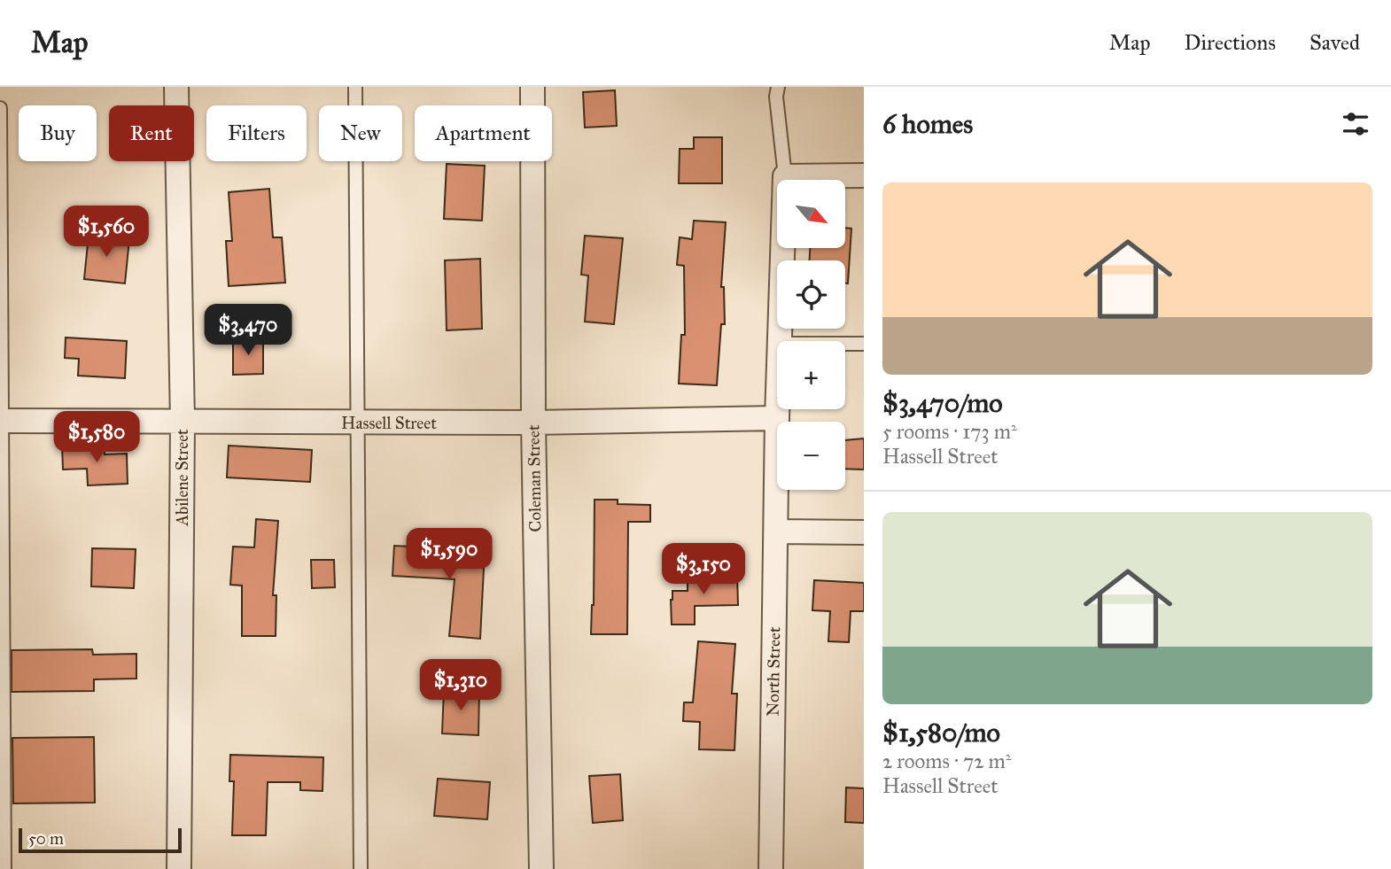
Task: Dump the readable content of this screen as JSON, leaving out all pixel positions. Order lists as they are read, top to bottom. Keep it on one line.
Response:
{"streets":{"street":["Hassell Street","Abilene Street","Coleman Street","North Street"]},"crossings":[["Hassell Street","Abilene Street"],["Hassell Street","Coleman Street"],["Hassell Street","North Street"]],"scale_bar":"50 m","north":"bottom right","page":{"header":"Map","nav":["Map","Directions","Saved"],"heading":"6 homes","chip":["Buy","Rent","Filters","New","Apartment"],"list":[{"name":"$3,470/mo","note":"5 rooms · 173 m² · Hassell Street"},{"name":"$1,580/mo","note":"2 rooms · 72 m² · Hassell Street"}],"map_buttons":["+","−"],"price":["$1,560","$3,470","$1,580","$1,590","$3,150","$1,310"],"scale":"50 m"}}
